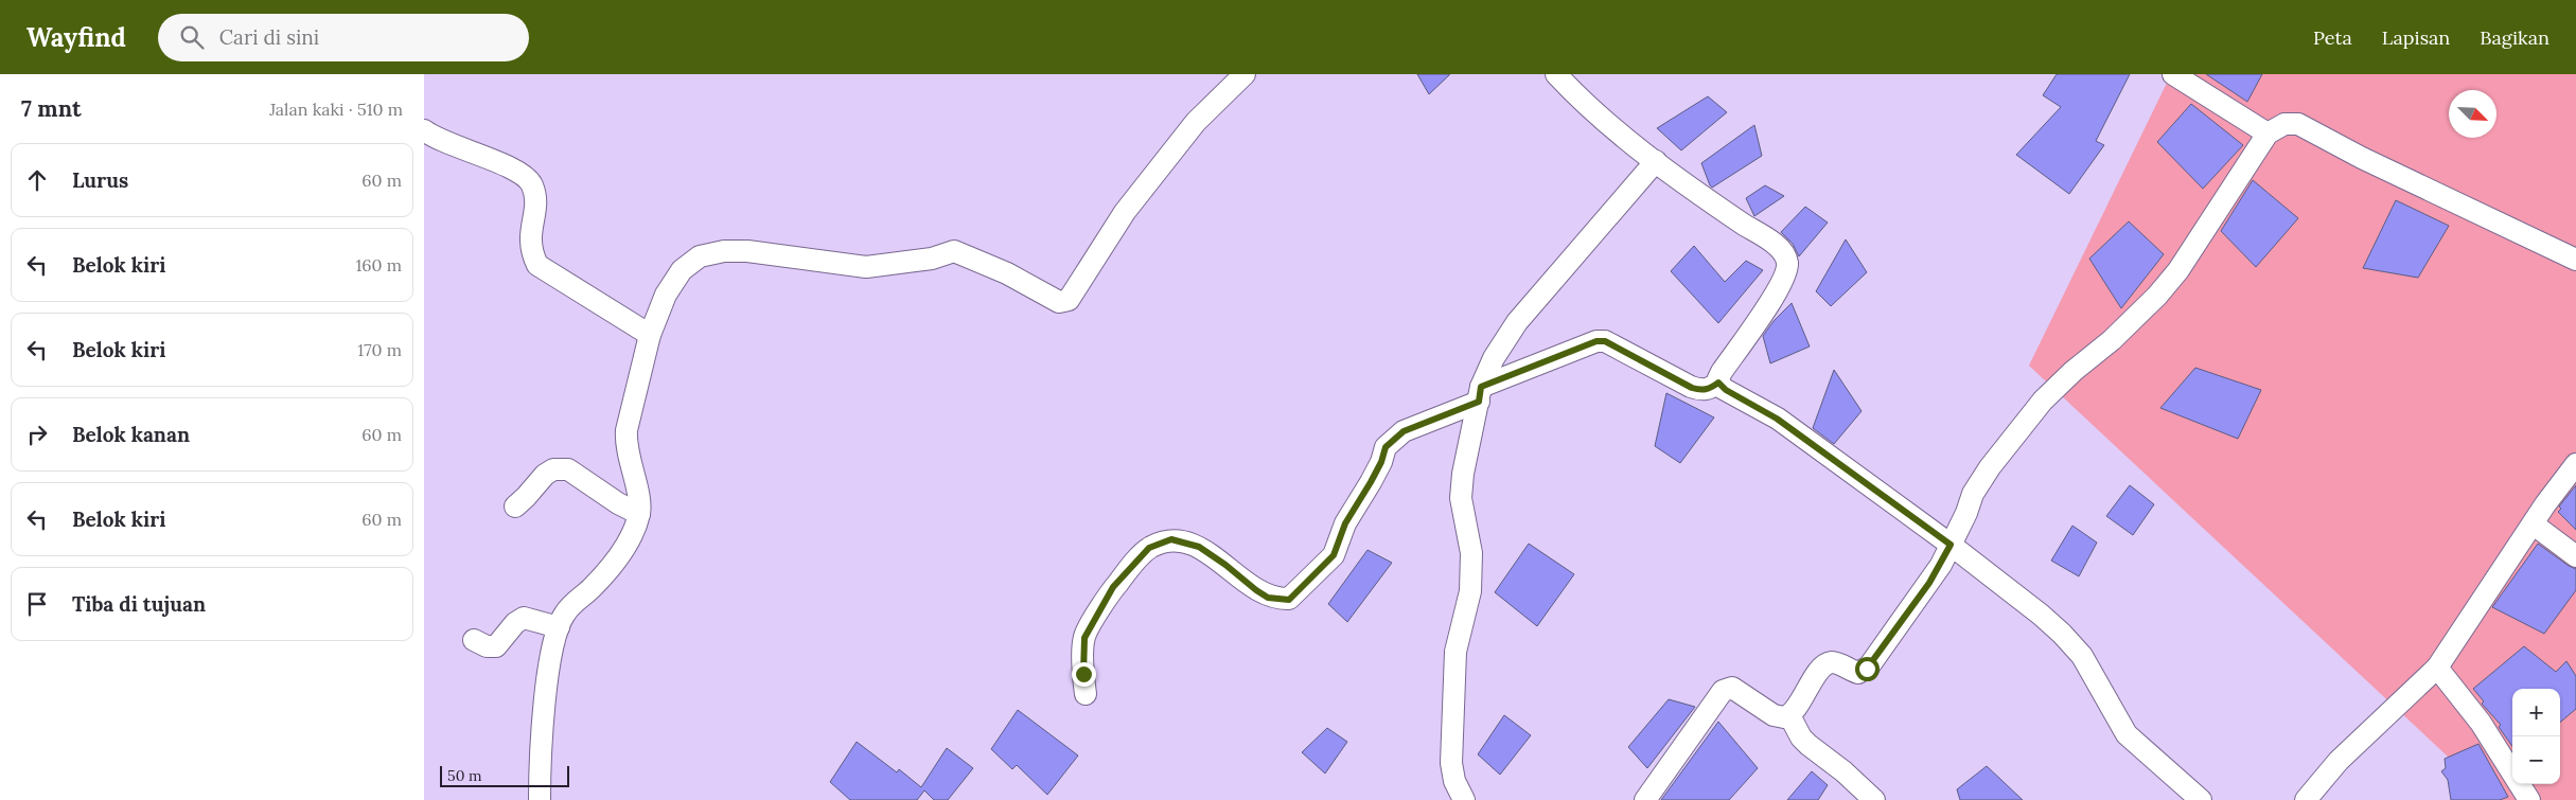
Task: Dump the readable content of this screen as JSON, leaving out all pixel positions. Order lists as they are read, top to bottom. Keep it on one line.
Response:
{"scale_bar":"50 m","north":"bottom right","page":{"header":"Wayfind","search":"Cari di sini","nav":["Peta","Lapisan","Bagikan"],"heading":["7 mnt","Jalan kaki · 510 m"],"list":[["Lurus","60 m"],["Belok kiri","160 m"],["Belok kiri","170 m"],["Belok kanan","60 m"],["Belok kiri","60 m"],"Tiba di tujuan"],"map_buttons":["+","−"],"scale":"50 m"}}
